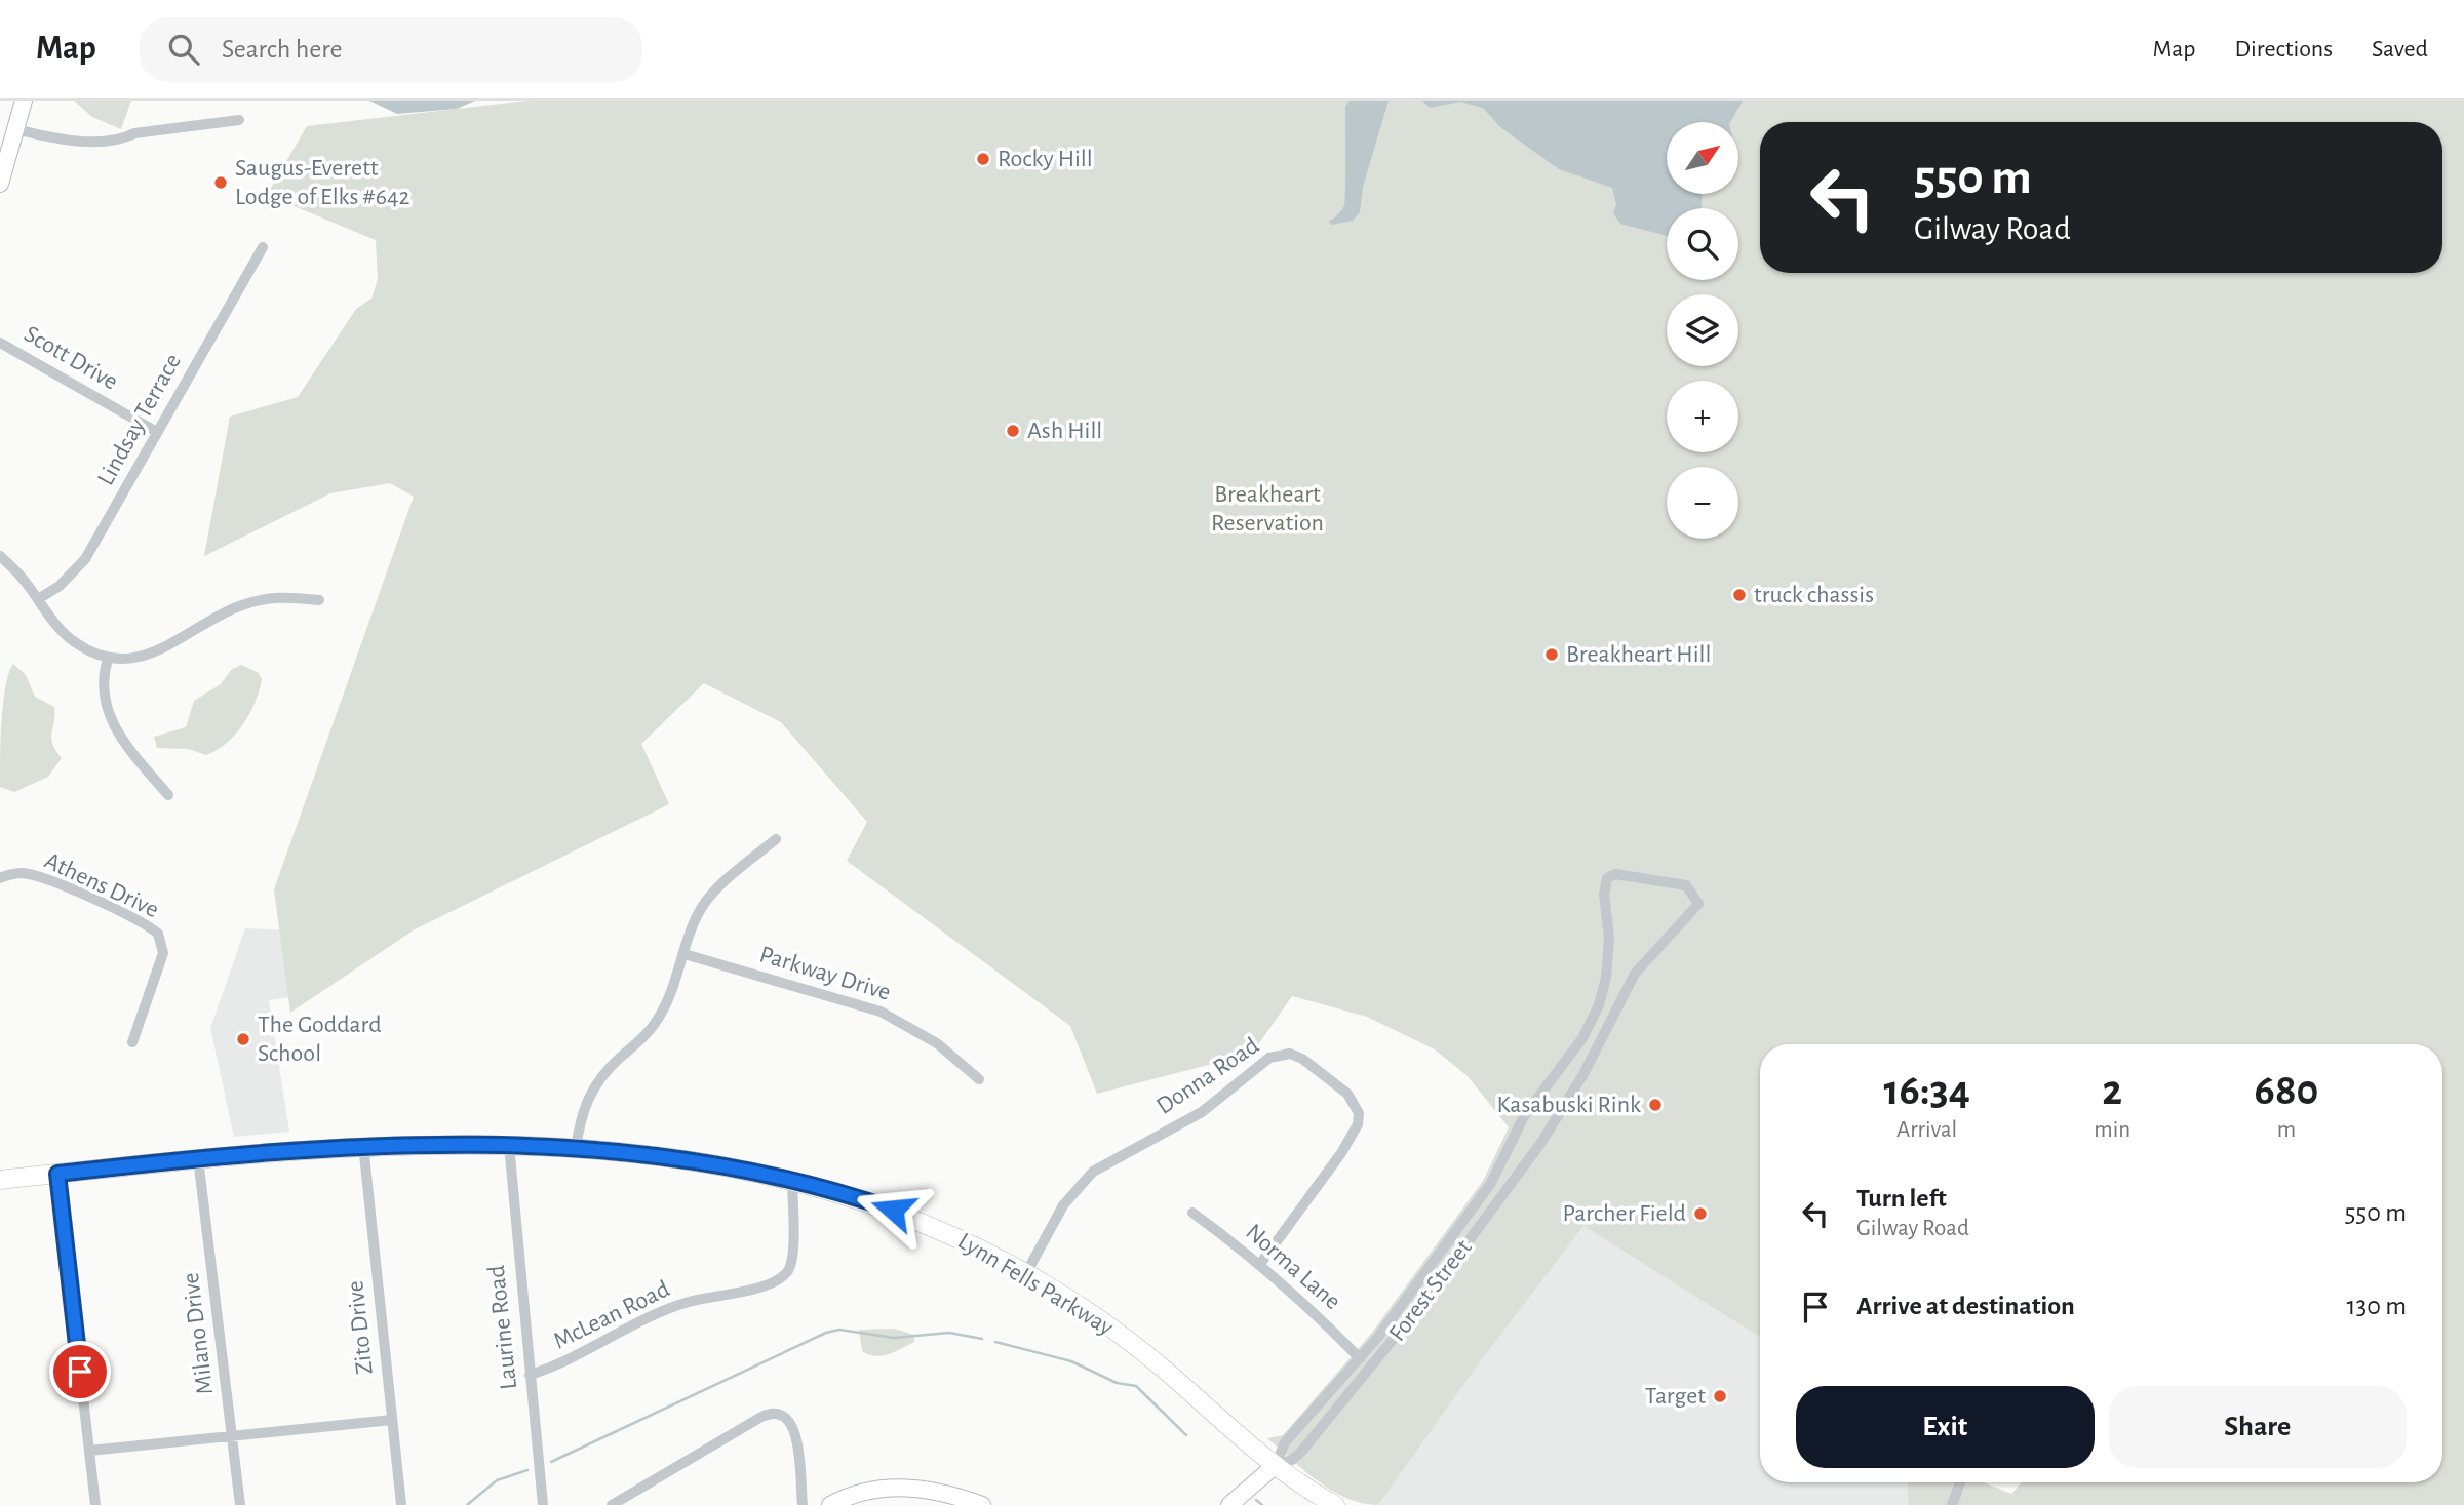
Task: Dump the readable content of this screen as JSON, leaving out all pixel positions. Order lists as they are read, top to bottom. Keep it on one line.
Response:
{"streets":{"main road":["Lynn Fells Parkway"],"street":["Scott Drive","Lindsay Terrace","Athens Drive","Parkway Drive","Donna Road","Norma Lane","Forest Street","McLean Road","Zito Drive","Laurine Road","Milano Drive"]},"crossings":[["Scott Drive","Lindsay Terrace"],["Donna Road","Norma Lane"],["Donna Road","Lynn Fells Parkway"],["Norma Lane","Forest Street"],["Lynn Fells Parkway","Forest Street"],["Lynn Fells Parkway","McLean Road"],["Lynn Fells Parkway","Zito Drive"],["Lynn Fells Parkway","Laurine Road"],["Lynn Fells Parkway","Milano Drive"],["McLean Road","Laurine Road"]],"parks":["Breakheart Reservation"],"places":["Rocky Hill","Saugus-Everett Lodge of Elks #642","Ash Hill","truck chassis","Breakheart Hill","The Goddard School","Kasabuski Rink","Parcher Field","Target"],"north":"top right","page":{"header":"Map","search":"Search here","nav":["Map","Directions","Saved"],"map_buttons":["+","−"],"turn":["550 m","Gilway Road"],"eta":["16:34","Arrival","2","min","680","m"],"list":[{"name":"Turn left","note":"Gilway Road","value":"550 m"},{"name":"Arrive at destination","value":"130 m"}],"buttons":["Exit","Share"]}}
